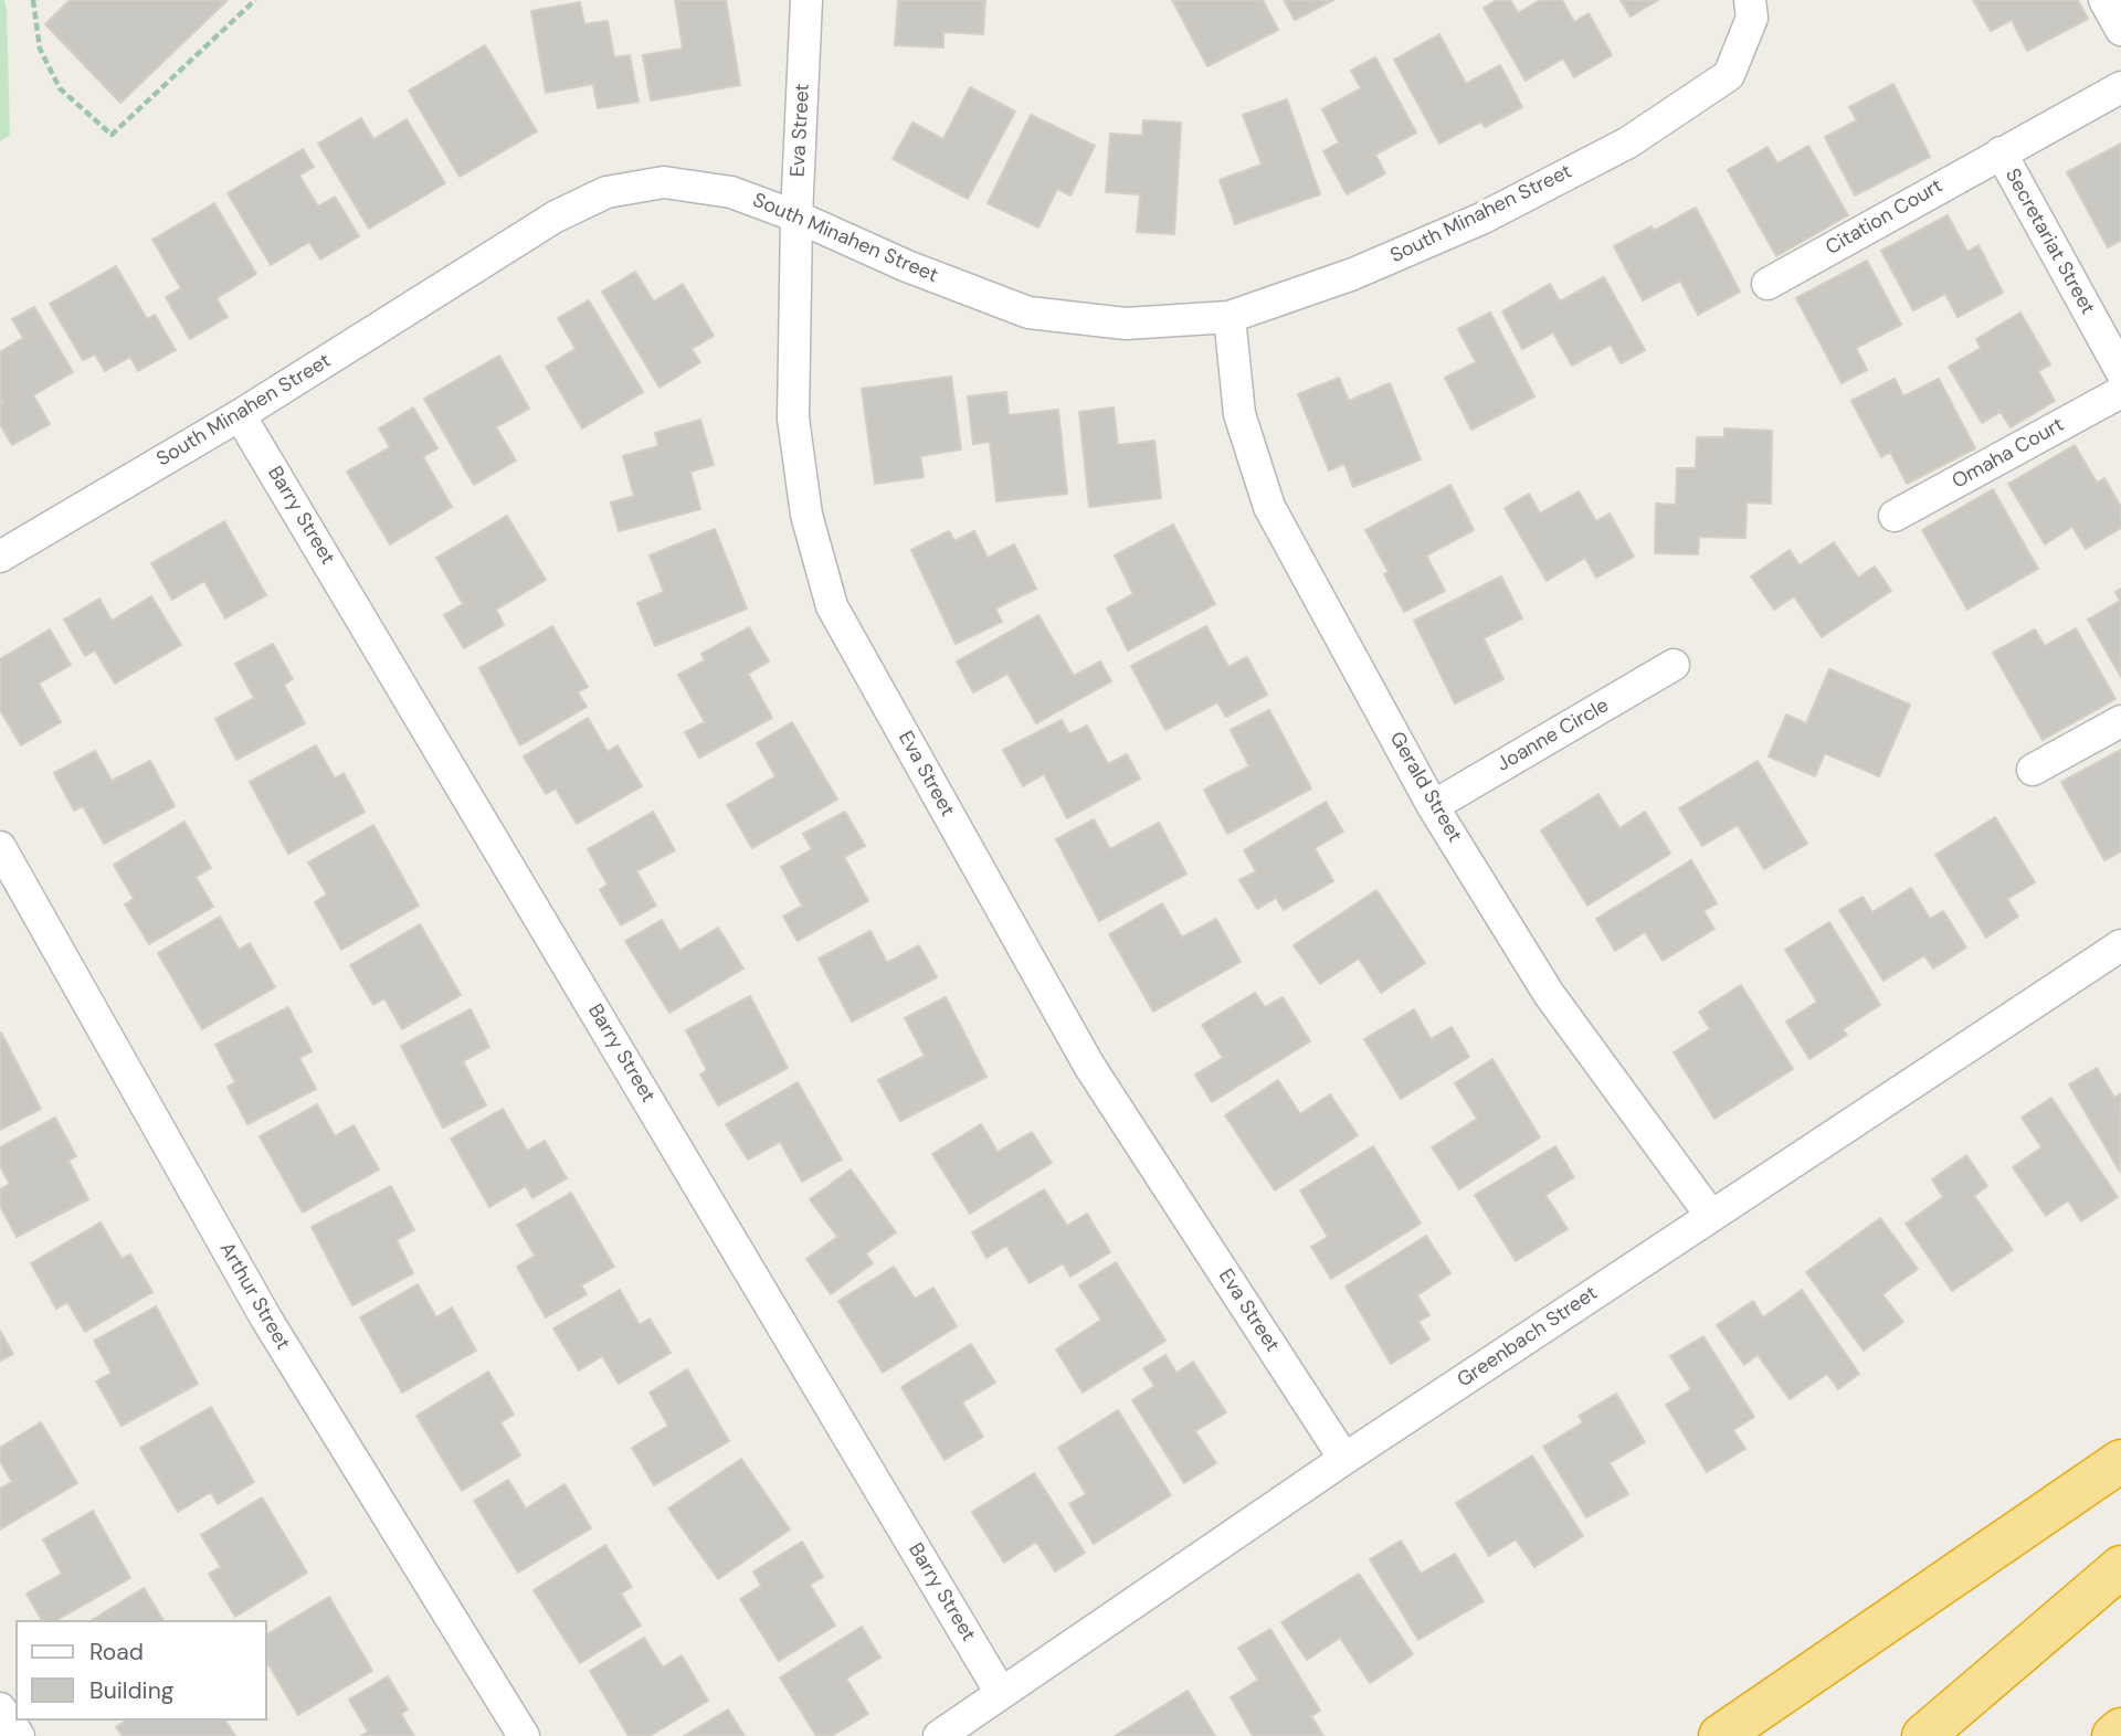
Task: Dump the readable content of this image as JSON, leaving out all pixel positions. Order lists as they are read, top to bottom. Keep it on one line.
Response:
{"streets":{"street":["Eva Street","South Minahen Street","Citation Court","Secretariat Street","Omaha Court","Barry Street","Joanne Circle","Gerald Street","Arthur Street","Greenbach Street"]},"crossings":[["Eva Street","South Minahen Street"],["Eva Street","Greenbach Street"],["South Minahen Street","Barry Street"],["South Minahen Street","Gerald Street"],["Citation Court","Secretariat Street"],["Barry Street","Greenbach Street"],["Joanne Circle","Gerald Street"],["Gerald Street","Greenbach Street"]],"legend":["Road","Building"]}
